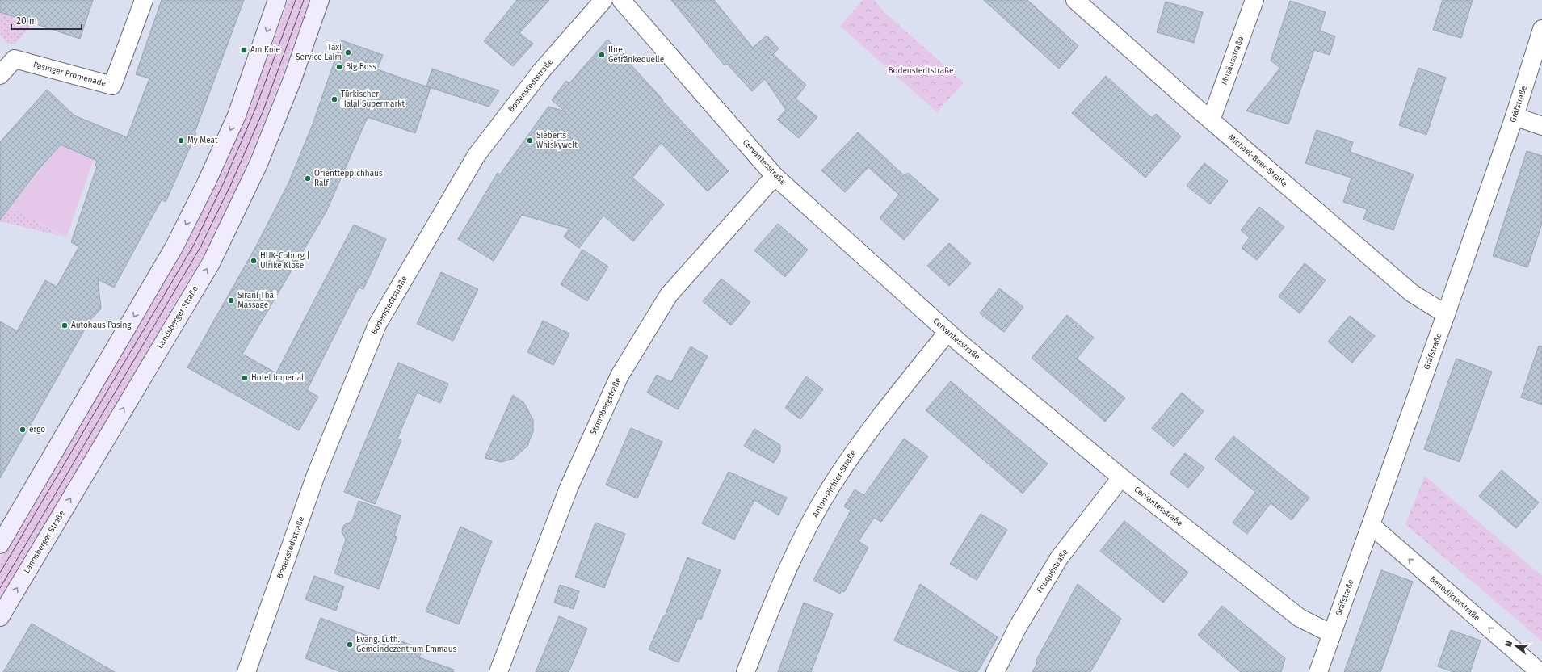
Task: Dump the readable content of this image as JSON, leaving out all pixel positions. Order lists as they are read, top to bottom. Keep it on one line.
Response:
{"streets":{"street":["Musäusstraße","Pasinger Promenade","Bodenstedtstraße","Gräfstraße","Michael-Beer-Straße","Cervantesstraße","Landsberger Straße","Strindbergstraße","Anton-Pichler-Straße","Fouquéstraße","Benedikterstraße"]},"crossings":[["Musäusstraße","Michael-Beer-Straße"],["Gräfstraße","Michael-Beer-Straße"],["Gräfstraße","Cervantesstraße"],["Gräfstraße","Benedikterstraße"],["Cervantesstraße","Strindbergstraße"],["Cervantesstraße","Anton-Pichler-Straße"],["Cervantesstraße","Fouquéstraße"]],"one_way":["Benedikterstraße"],"parks":["Bodenstedtstraße"],"places":{"transit":["Am Knie"],"other":["Taxi Service Laim","Ihre Getränkequelle","Big Boss","Türkischer Halal Supermarkt","My Meat","Sieberts Whiskywelt","Orientteppichhaus Ralf","HUK-Coburg | Ulrike Klose","Sirani Thai Massage","Autohaus Pasing","Hotel Imperial","ergo","Evang. Luth. Gemeindezentrum Emmaus"]},"scale_bar":"20 m","north":"left"}
